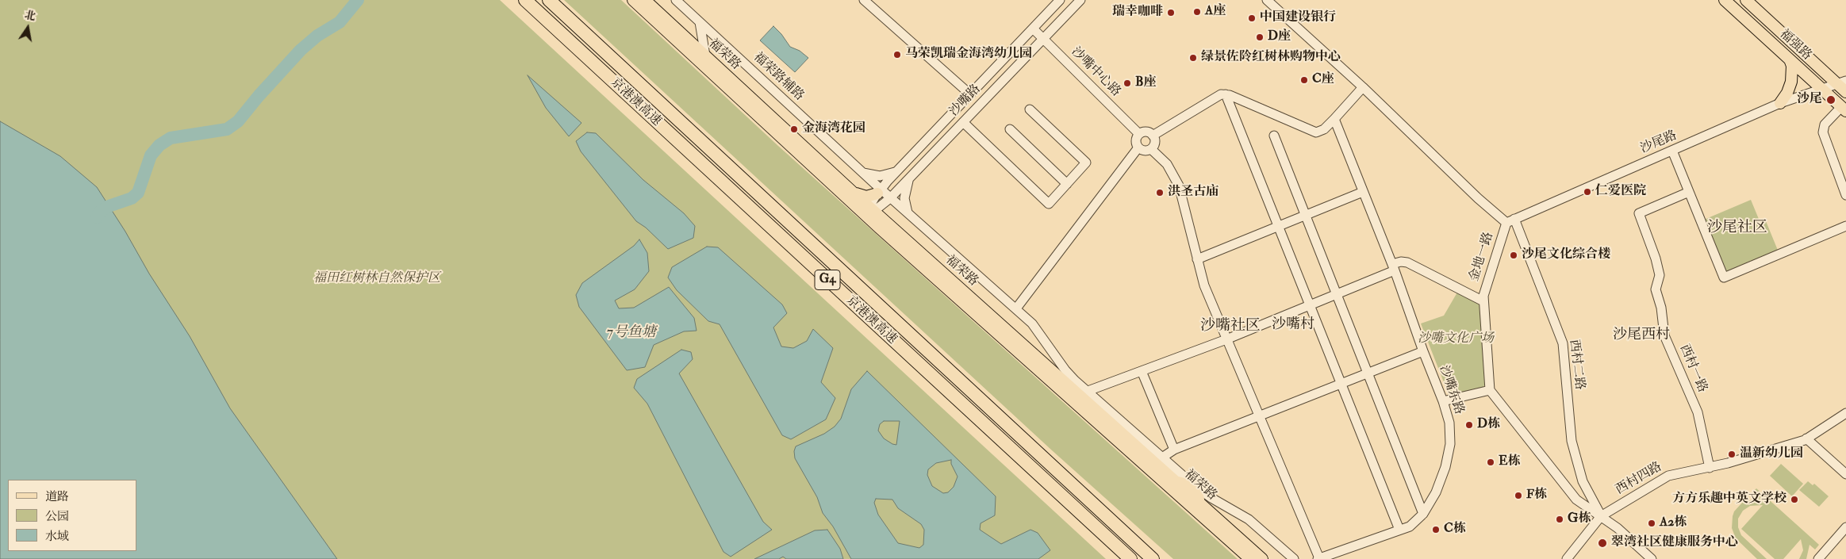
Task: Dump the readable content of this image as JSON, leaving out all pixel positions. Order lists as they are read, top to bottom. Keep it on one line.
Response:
{"streets":{"highway":["京港澳高速","G4"],"main road":["福强路","福荣路"],"street":["沙嘴中心路","福荣路辅路","沙嘴路","沙尾路","金地一路","西村二路","西村一路","沙嘴东路","西村四路"]},"crossings":[["福强路","沙尾路"],["福荣路","福荣路辅路"],["福荣路","沙嘴路"],["沙嘴中心路","沙嘴路"],["福荣路辅路","沙嘴路"],["沙尾路","金地一路"],["沙尾路","西村二路"],["金地一路","西村二路"],["西村二路","西村四路"],["西村一路","西村四路"]],"districts":["沙尾社区","沙嘴村","沙嘴社区","沙尾西村"],"water":["7号鱼塘"],"parks":["福田红树林自然保护区","沙嘴文化广场"],"places":["A座","瑞幸咖啡","中国建设银行","D座","马荣凯瑞金海湾幼儿园","绿景佐阾红树林购物中心","C座","B座","沙尾","金海湾花园","仁爱医院","洪圣古庙","沙尾文化综合楼","D栋","温新幼儿园","E栋","F栋","方方乐趣中英文学校","G栋","A2栋","C栋","翠湾社区健康服务中心"],"legend":["道路","公园","水域"],"north":"top"}
